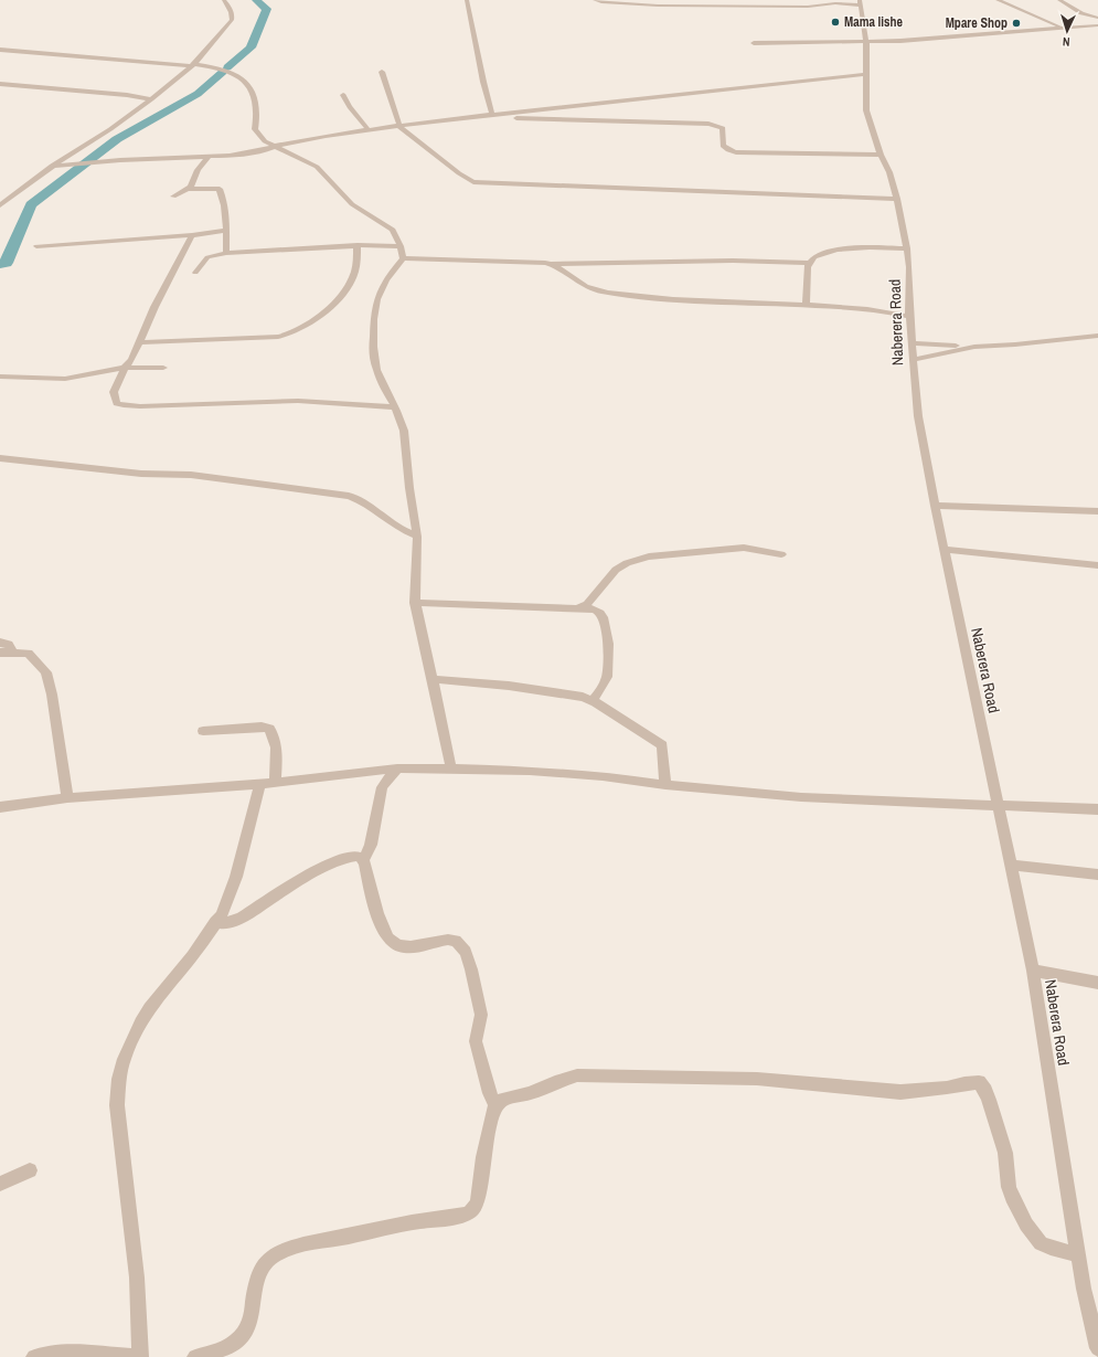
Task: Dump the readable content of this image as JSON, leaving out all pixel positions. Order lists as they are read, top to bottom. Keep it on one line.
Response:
{"streets":{"street":["Naberera Road"]},"places":["Mama lishe","Mpare Shop"],"north":"bottom"}
